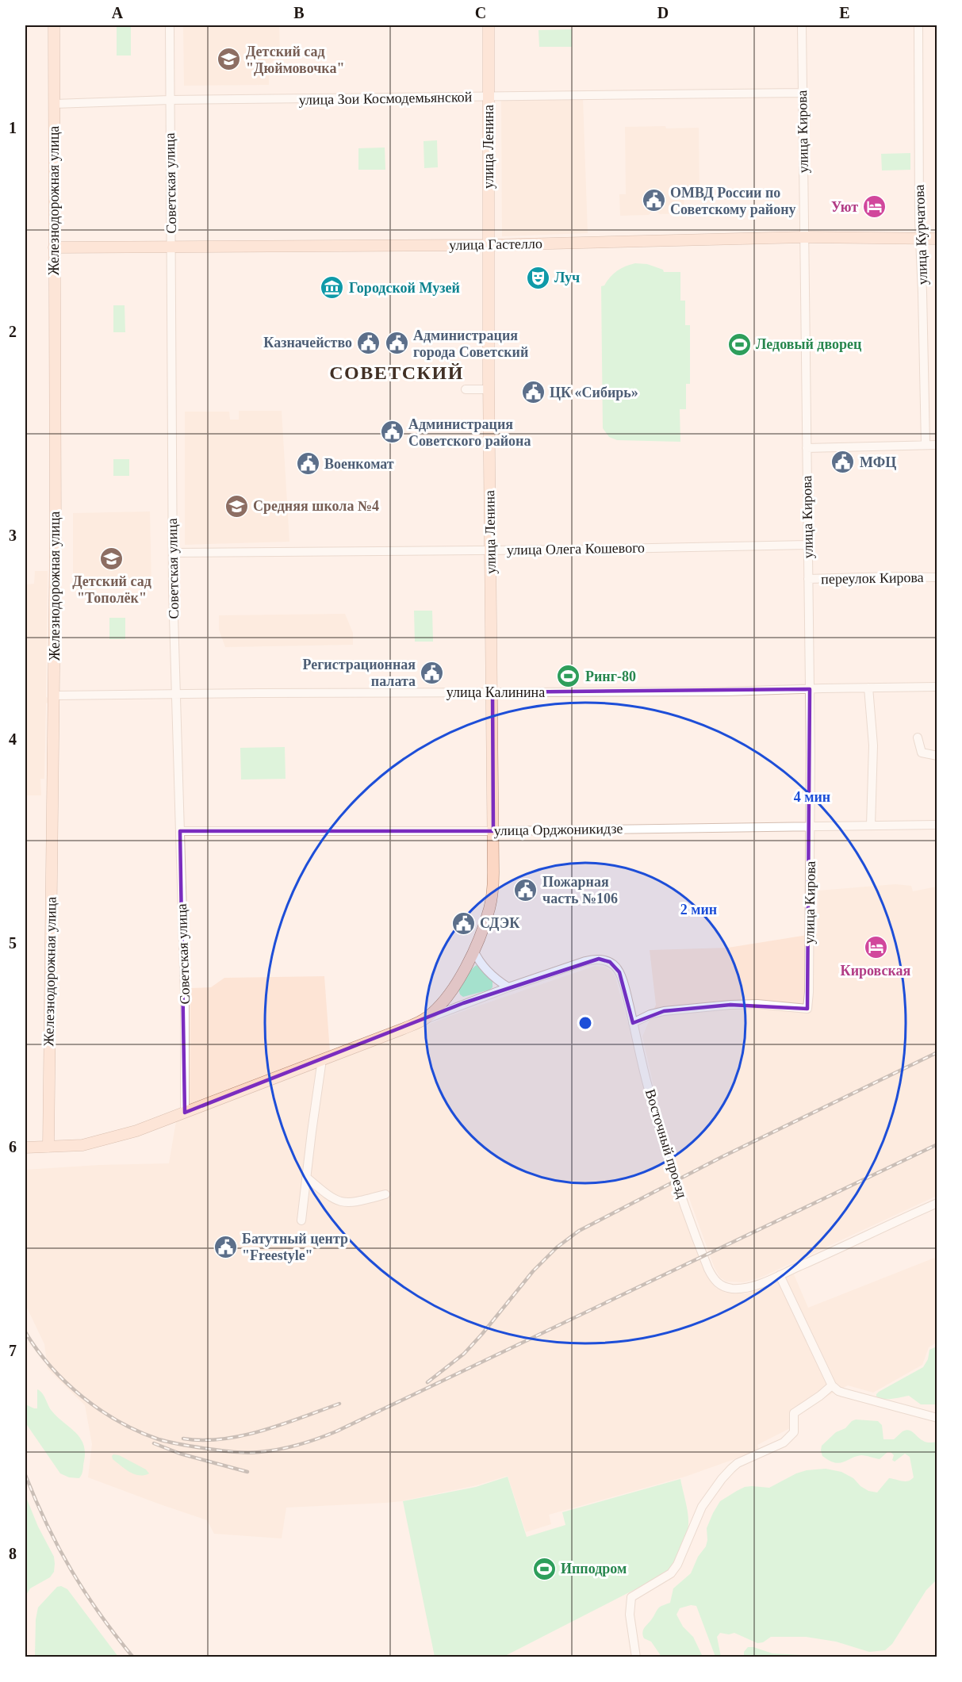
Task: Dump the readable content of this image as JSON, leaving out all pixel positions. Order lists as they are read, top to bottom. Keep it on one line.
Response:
{"streets":{"main road":["улица Ленина","Железнодорожная улица","улица Гастелло"],"street":["улица Зои Космодемьянской","улица Кирова","Советская улица","улица Курчатова","улица Олега Кошевого","переулок Кирова","улица Калинина","улица Орджоникидзе","Восточный проезд"]},"crossings":[["улица Зои Космодемьянской","улица Кирова"],["улица Зои Космодемьянской","улица Ленина"],["улица Зои Космодемьянской","Советская улица"],["улица Зои Космодемьянской","Железнодорожная улица"],["улица Кирова","улица Гастелло"],["улица Кирова","улица Олега Кошевого"],["улица Кирова","переулок Кирова"],["улица Кирова","улица Калинина"],["улица Кирова","улица Орджоникидзе"],["улица Кирова","Восточный проезд"],["улица Ленина","Советская улица"],["улица Ленина","Железнодорожная улица"],["улица Ленина","улица Гастелло"],["улица Ленина","улица Олега Кошевого"],["улица Ленина","улица Калинина"],["улица Ленина","улица Орджоникидзе"],["улица Ленина","Восточный проезд"],["Советская улица","улица Гастелло"],["Советская улица","улица Олега Кошевого"],["Советская улица","улица Калинина"],["Советская улица","улица Орджоникидзе"],["Железнодорожная улица","улица Гастелло"],["Железнодорожная улица","улица Калинина"],["улица Курчатова","улица Гастелло"]],"districts":["СОВЕТСКИЙ"],"places":{"school or university":["Детский сад \"Дюймовочка\"","Средняя школа №4","Детский сад \"Тополёк\""],"public building":["ОМВД России по Советскому району","Казначейство","Администрация города Советский","ЦК «Сибирь»","Администрация Советского района","МФЦ","Военкомат","Регистрационная палата","Пожарная часть №106","СДЭК","Батутный центр \"Freestyle\""],"hotel":["Уют","Кировская"],"theatre":["Луч"],"museum":["Городской Музей"],"sports":["Ледовый дворец","Ринг-80","Ипподром"]},"grid":{"columns":["A","B","C","D","E"],"rows":["1","2","3","4","5","6","7","8"]},"rings":["4 мин","2 мин"]}
